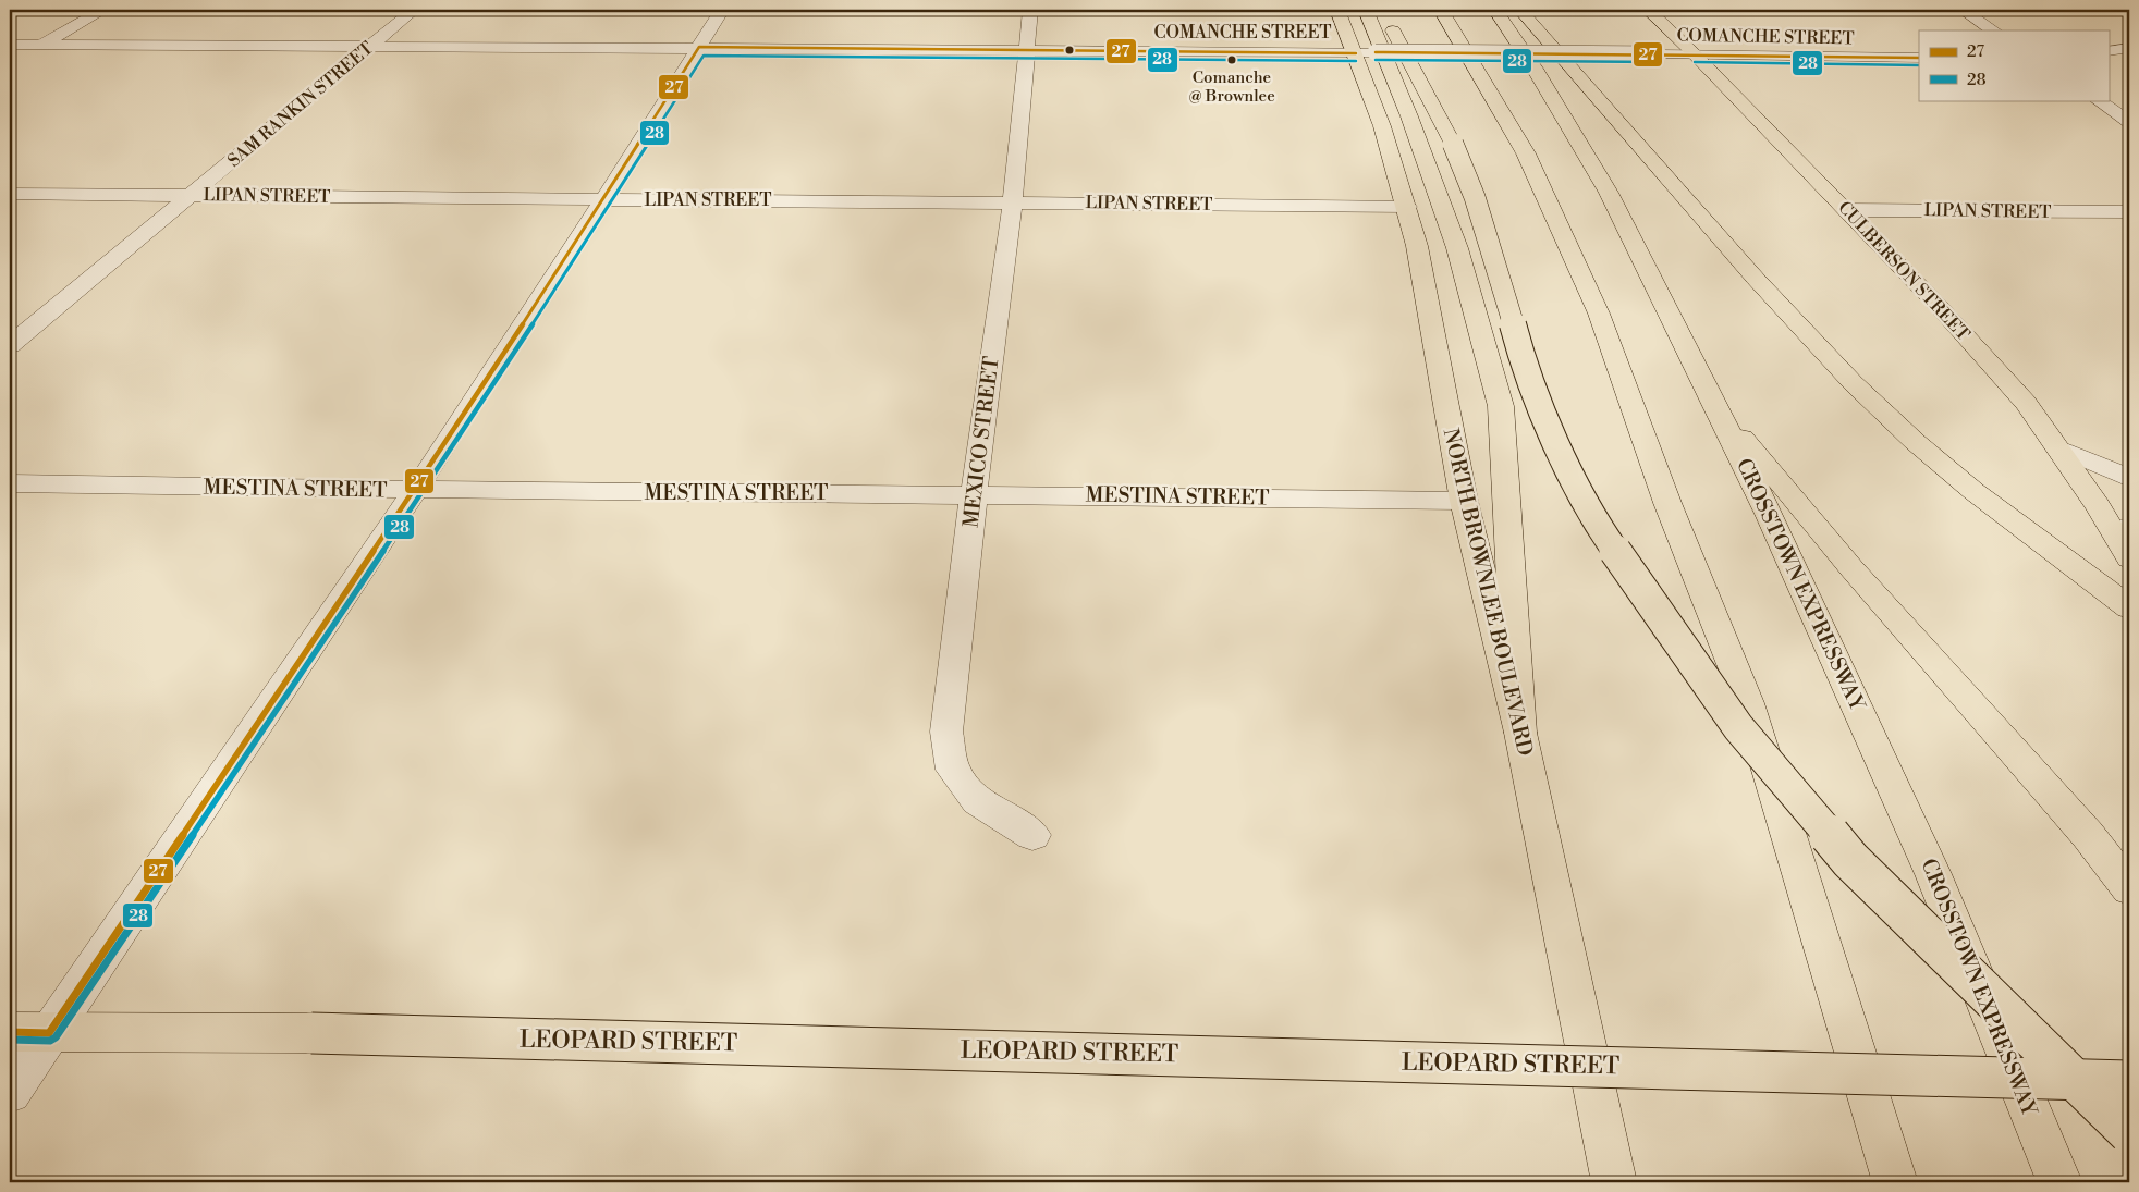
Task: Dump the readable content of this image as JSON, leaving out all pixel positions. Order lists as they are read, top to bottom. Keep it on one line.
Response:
{"streets":{"main road":["CULBERSON STREET","CROSSTOWN EXPRESSWAY","NORTH BROWNLEE BOULEVARD","LEOPARD STREET"],"street":["COMANCHE STREET","SAM RANKIN STREET","LIPAN STREET","MEXICO STREET","MESTINA STREET"]},"crossings":[["COMANCHE STREET","SAM RANKIN STREET"],["COMANCHE STREET","CULBERSON STREET"],["COMANCHE STREET","MEXICO STREET"],["COMANCHE STREET","NORTH BROWNLEE BOULEVARD"],["SAM RANKIN STREET","LIPAN STREET"],["LIPAN STREET","CULBERSON STREET"],["LIPAN STREET","MEXICO STREET"],["LIPAN STREET","NORTH BROWNLEE BOULEVARD"],["MEXICO STREET","MESTINA STREET"],["MESTINA STREET","NORTH BROWNLEE BOULEVARD"]],"places":["Comanche @ Brownlee"],"lines":["transit line 27","transit line 28"],"legend":["27","28"]}
